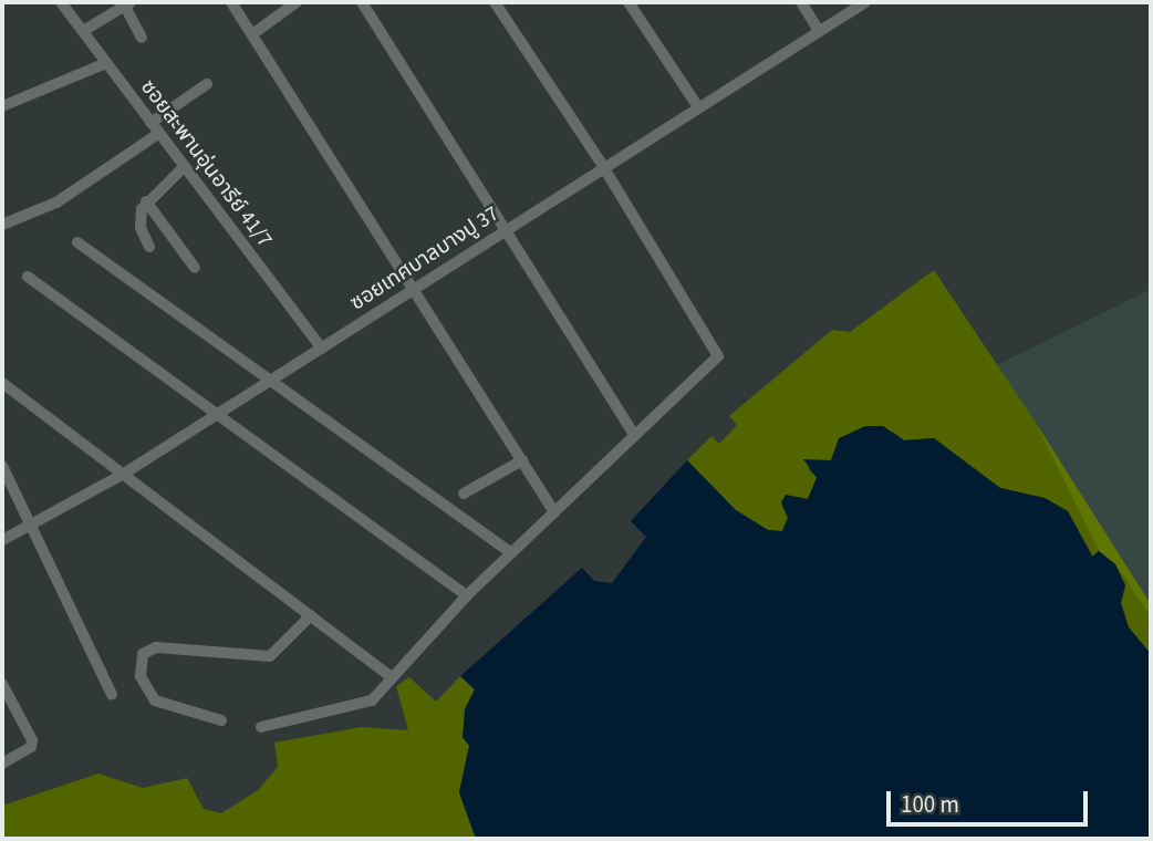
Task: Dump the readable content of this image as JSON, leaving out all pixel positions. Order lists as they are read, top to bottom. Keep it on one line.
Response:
{"streets":{"street":["ซอยสะพานอุ่นอารีย์ 41/7","ซอยเทศบาลบางปู 37"]},"crossings":[["ซอยสะพานอุ่นอารีย์ 41/7","ซอยเทศบาลบางปู 37"]],"scale_bar":"100 m"}
